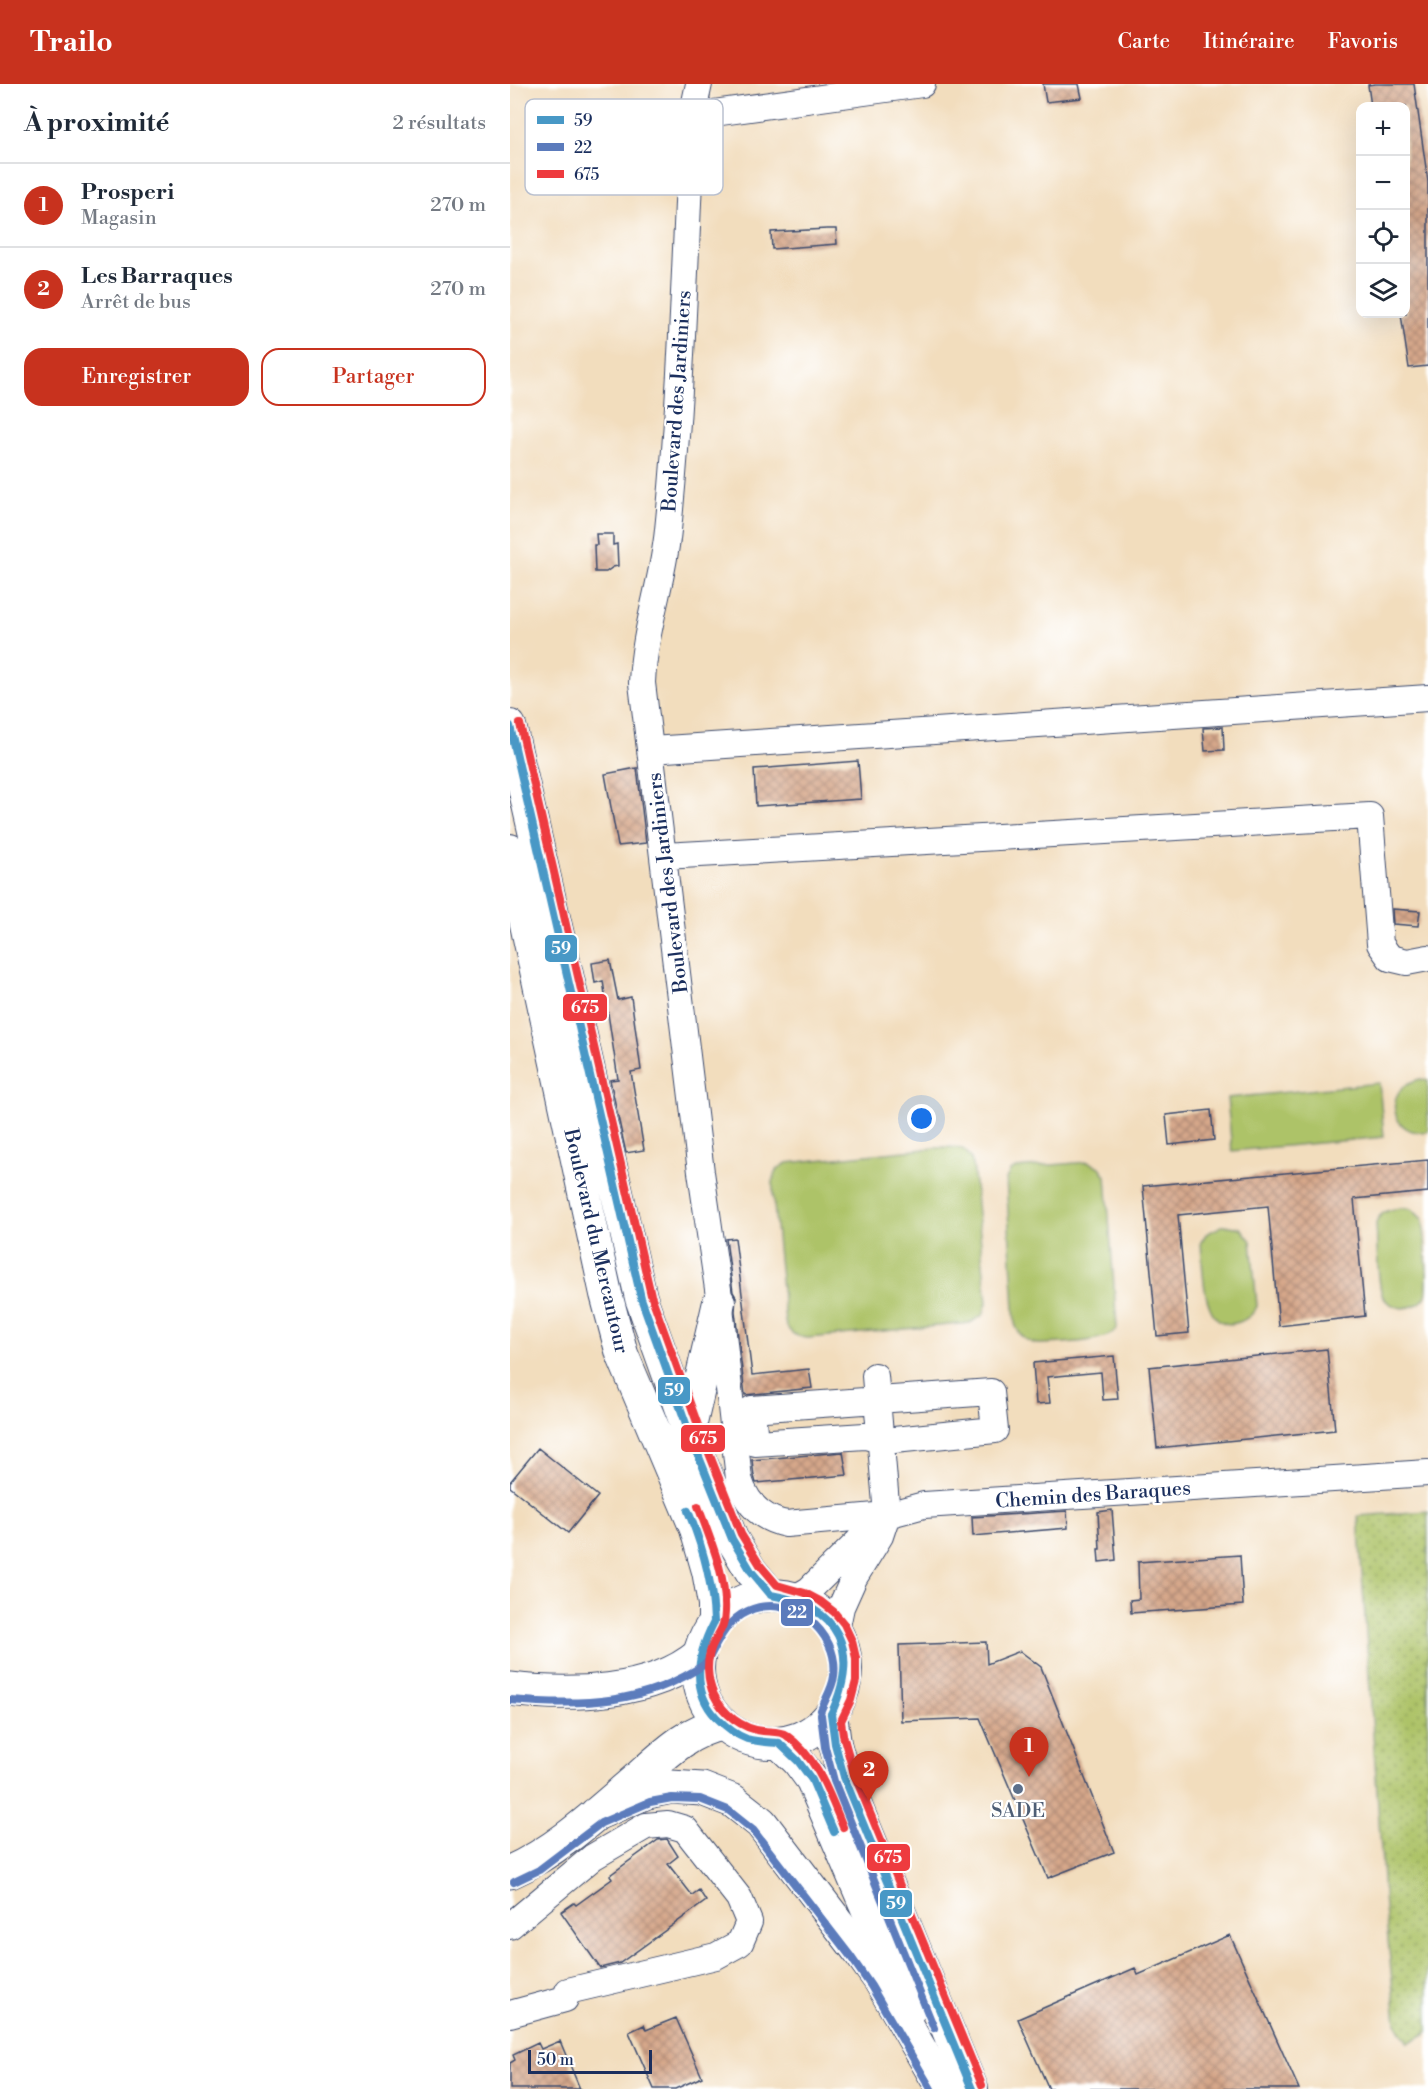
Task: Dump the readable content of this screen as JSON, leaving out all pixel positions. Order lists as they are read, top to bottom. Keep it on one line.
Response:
{"streets":{"main road":["Boulevard du Mercantour"],"street":["Boulevard des Jardiniers","Chemin des Baraques"]},"crossings":[["Boulevard des Jardiniers","Chemin des Baraques"]],"places":["SADE"],"lines":["transit line 675","transit line 59","transit line 22"],"legend":["59","22","675"],"scale_bar":"50 m","page":{"header":"Trailo","nav":["Carte","Itinéraire","Favoris"],"heading":["À proximité","2 résultats"],"map_buttons":["+","−"],"list":[{"mark":"1","name":"Prosperi","note":"Magasin","value":"270 m"},{"mark":"2","name":"Les Barraques","note":"Arrêt de bus","value":"270 m"}],"buttons":["Enregistrer","Partager"],"pins":["1","2"],"scale":"50 m"}}
